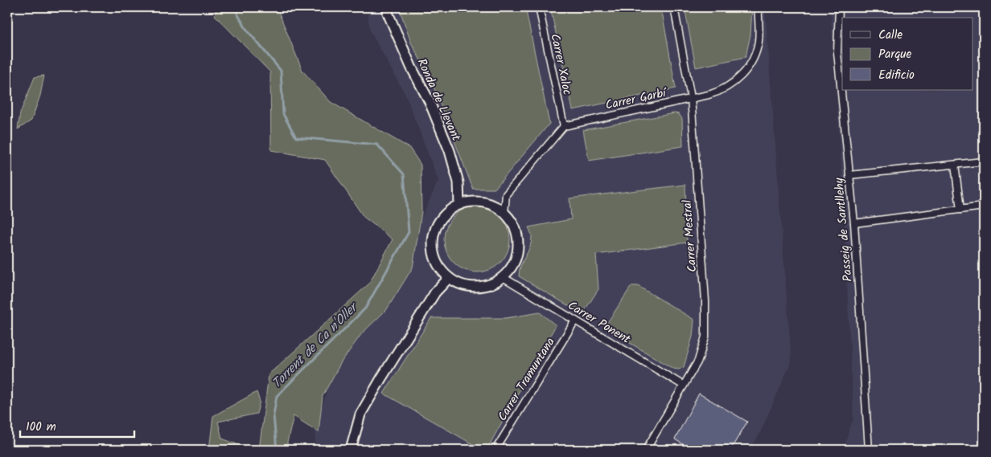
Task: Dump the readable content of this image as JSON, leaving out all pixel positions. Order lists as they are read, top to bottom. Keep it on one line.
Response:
{"streets":{"main road":["Ronda de Llevant"],"street":["Carrer Xaloc","Carrer Garbí","Passeig de Santllehy","Carrer Mestral","Carrer Ponent","Carrer Tramuntana"]},"crossings":[["Carrer Xaloc","Carrer Garbí"],["Carrer Garbí","Carrer Mestral"],["Ronda de Llevant","Carrer Ponent"],["Carrer Mestral","Carrer Ponent"],["Carrer Ponent","Carrer Tramuntana"]],"water":["Torrent de Ca n'Oller"],"legend":["Calle","Parque","Edificio"],"scale_bar":"100 m"}
